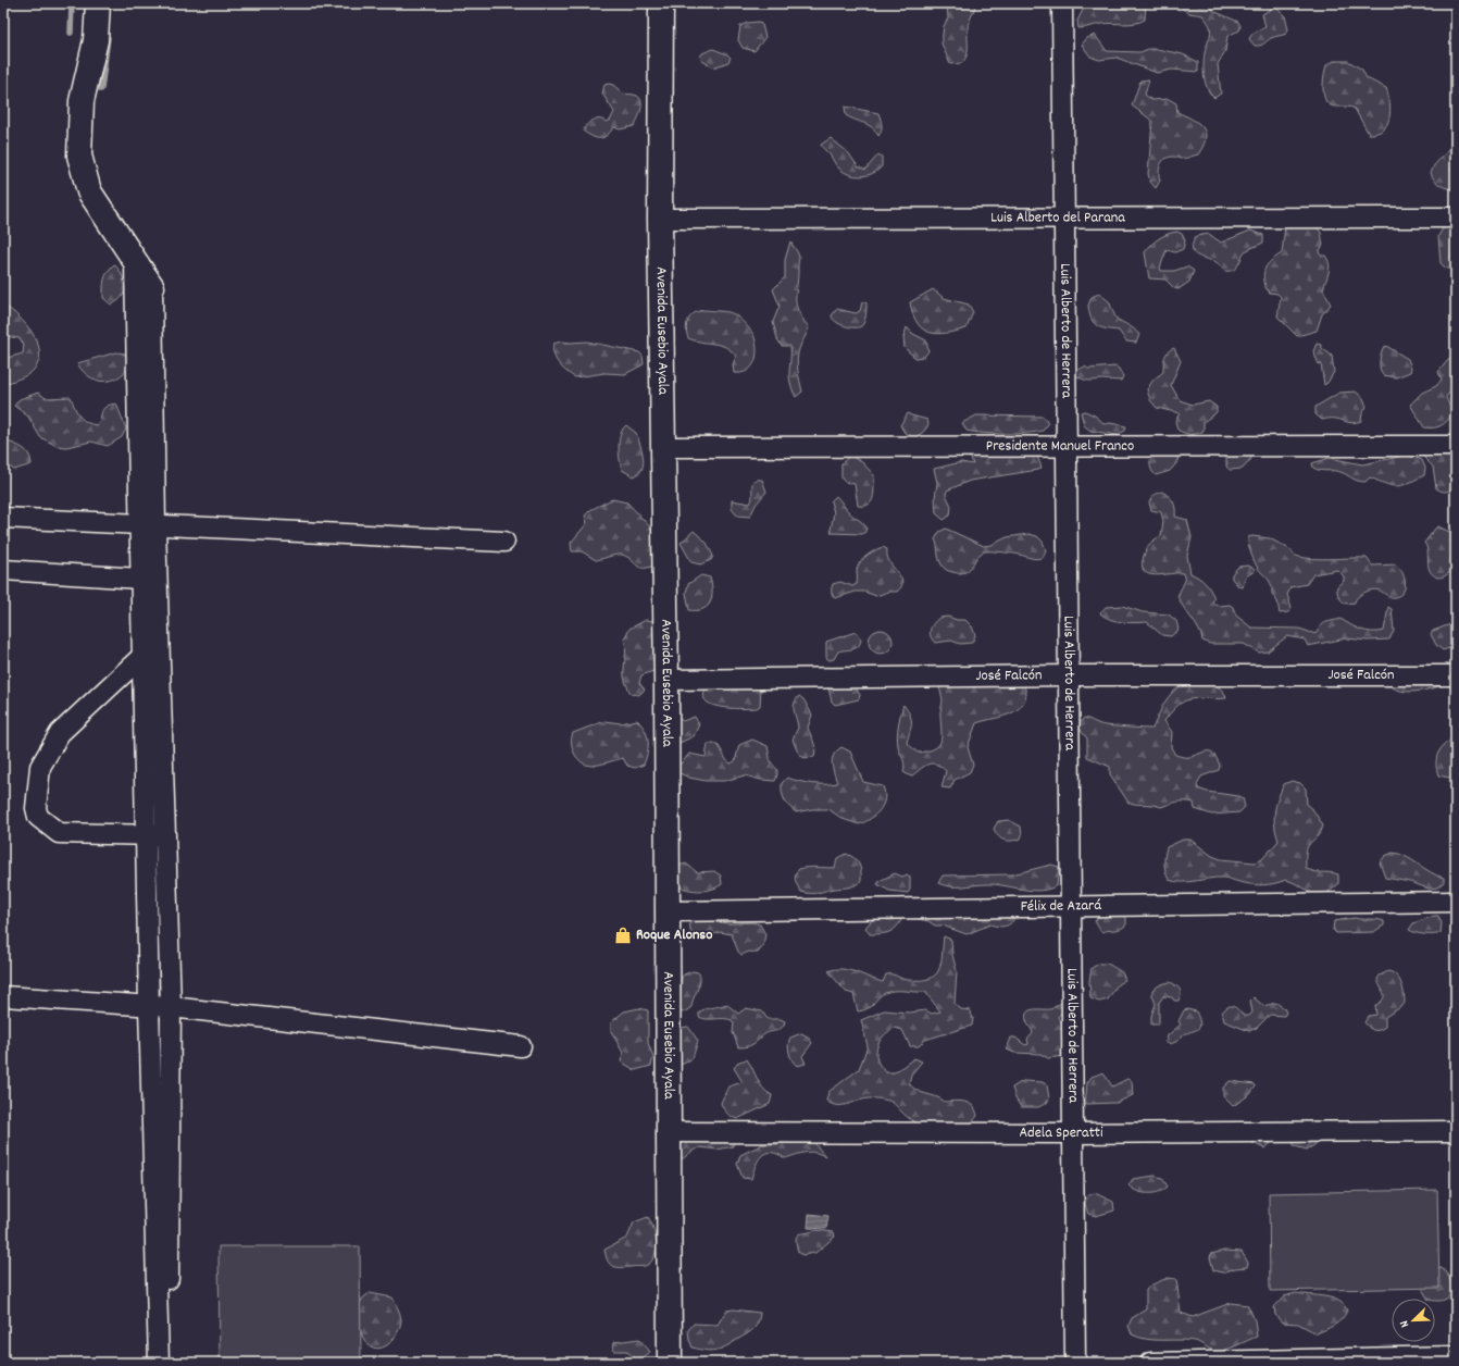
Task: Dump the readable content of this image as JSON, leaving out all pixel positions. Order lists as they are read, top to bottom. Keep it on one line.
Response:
{"streets":{"street":["Luis Alberto del Parana","Avenida Eusebio Ayala","Luis Alberto de Herrera","Presidente Manuel Franco","José Falcón","Félix de Azará","Adela Speratti"]},"crossings":[["Luis Alberto del Parana","Avenida Eusebio Ayala"],["Luis Alberto del Parana","Luis Alberto de Herrera"],["Avenida Eusebio Ayala","Presidente Manuel Franco"],["Avenida Eusebio Ayala","José Falcón"],["Avenida Eusebio Ayala","Félix de Azará"],["Avenida Eusebio Ayala","Adela Speratti"],["Luis Alberto de Herrera","Presidente Manuel Franco"],["Luis Alberto de Herrera","José Falcón"],["Luis Alberto de Herrera","Félix de Azará"],["Luis Alberto de Herrera","Adela Speratti"]],"places":{"shop":["Roque Alonso"]},"north":"bottom left"}
